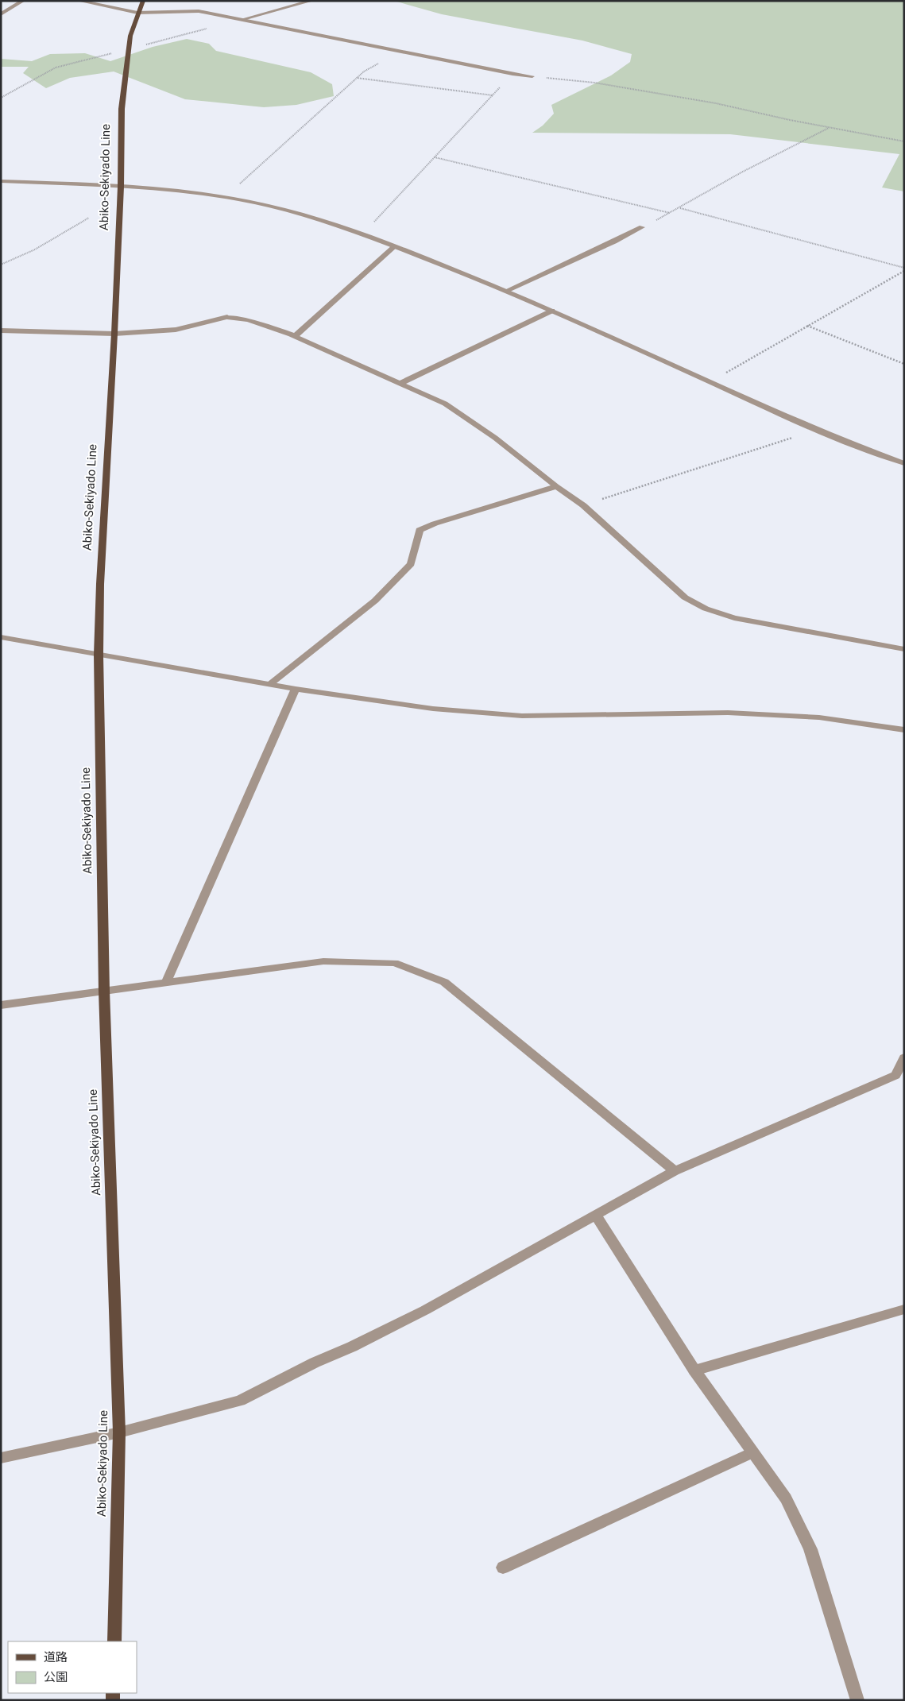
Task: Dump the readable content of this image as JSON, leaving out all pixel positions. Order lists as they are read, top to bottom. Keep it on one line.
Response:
{"streets":{"main road":["Abiko-Sekiyado Line"]},"legend":["道路","公園"]}
